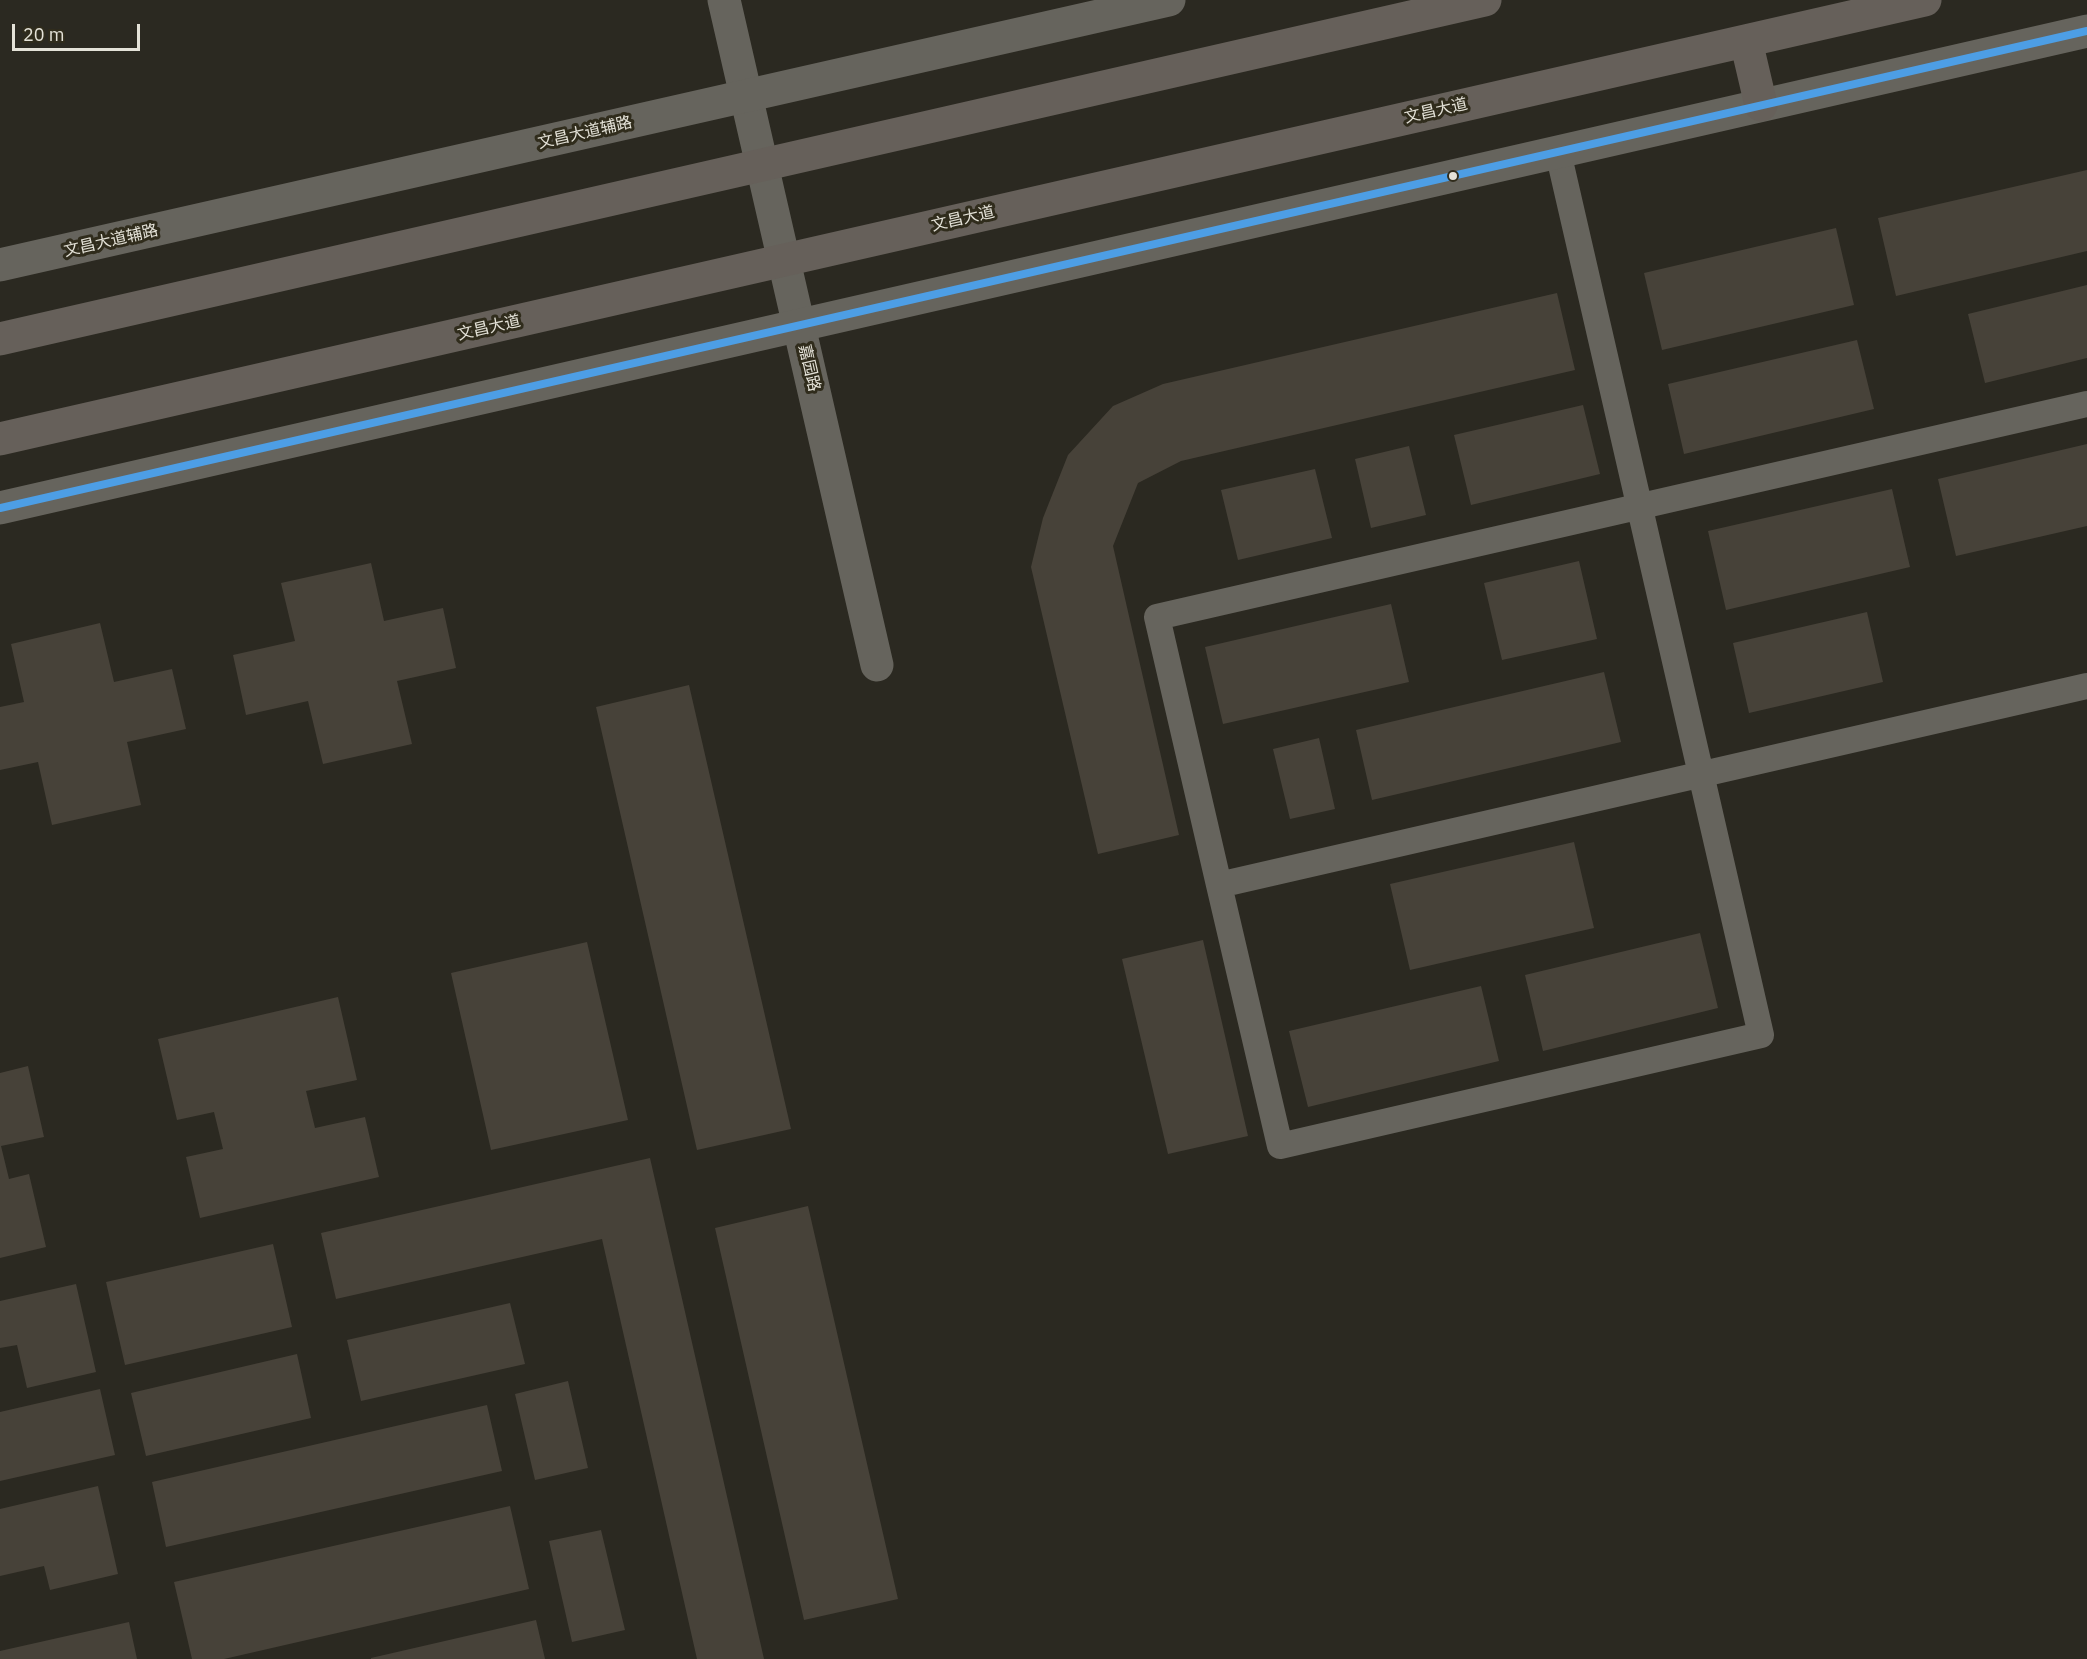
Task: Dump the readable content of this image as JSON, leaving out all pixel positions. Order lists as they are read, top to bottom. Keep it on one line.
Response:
{"streets":{"main road":["文昌大道"],"street":["文昌大道辅路","嘉园路"]},"crossings":[["文昌大道","嘉园路"],["文昌大道辅路","嘉园路"]],"scale_bar":"20 m"}
